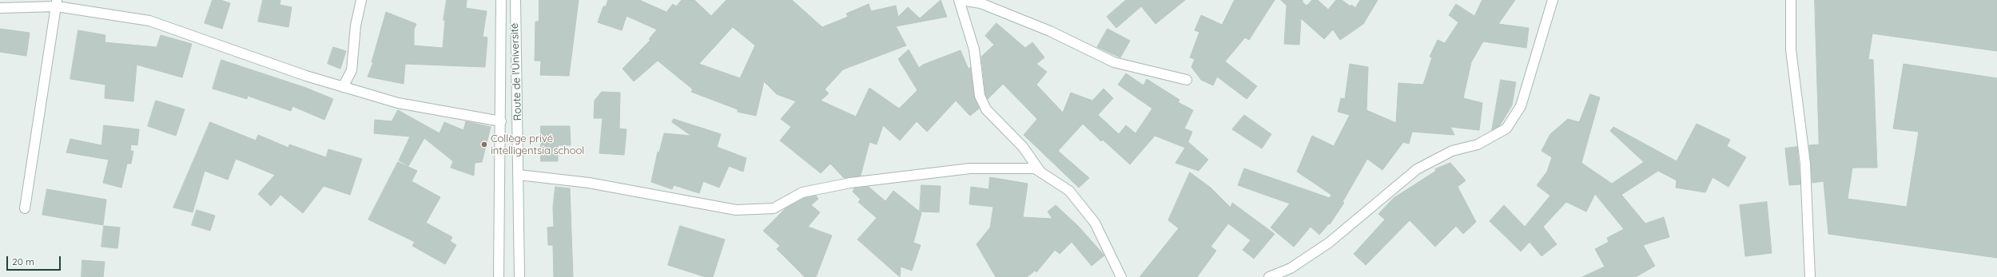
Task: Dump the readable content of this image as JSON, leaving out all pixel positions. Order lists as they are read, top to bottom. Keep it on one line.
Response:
{"streets":{"street":["Route de l'Université"]},"places":["Collège privé intelligentsia school"],"scale_bar":"20 m"}
